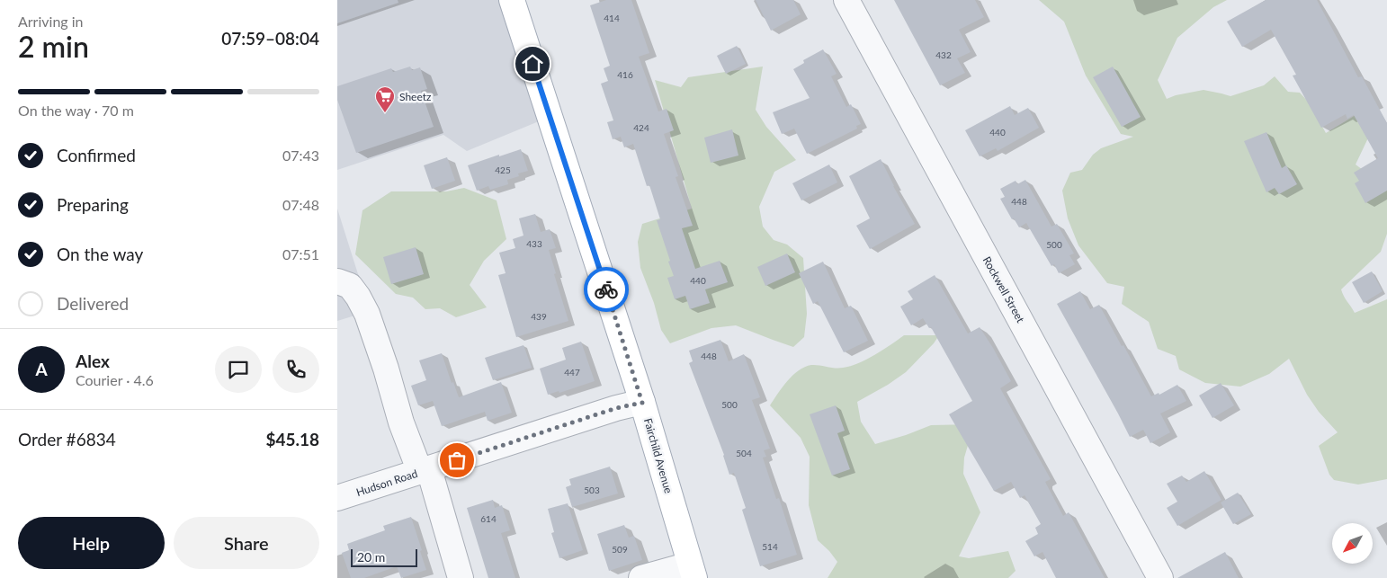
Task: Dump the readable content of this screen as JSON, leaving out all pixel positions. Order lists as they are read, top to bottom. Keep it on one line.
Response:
{"streets":{"main road":["Fairchild Avenue"],"street":["Rockwell Street","Hudson Road"]},"crossings":[["Fairchild Avenue","Hudson Road"]],"places":{"supermarket":["Sheetz"]},"house_numbers":["414","432","416","424","440","425","448","433","500","440","439","448","447","500","504","503","614","514","509"],"scale_bar":"20 m","north":"bottom left","page":{"heading":["2 min","Arriving in","07:59–08:04"],"panel":["Alex","Courier · 4.6","Order #6834","$45.18"],"bar":"On the way · 70 m","list":[["Confirmed","07:43"],["Preparing","07:48"],["On the way","07:51"],"Delivered"],"round":"A","buttons":["Help","Share"],"scale":"20 m"}}
